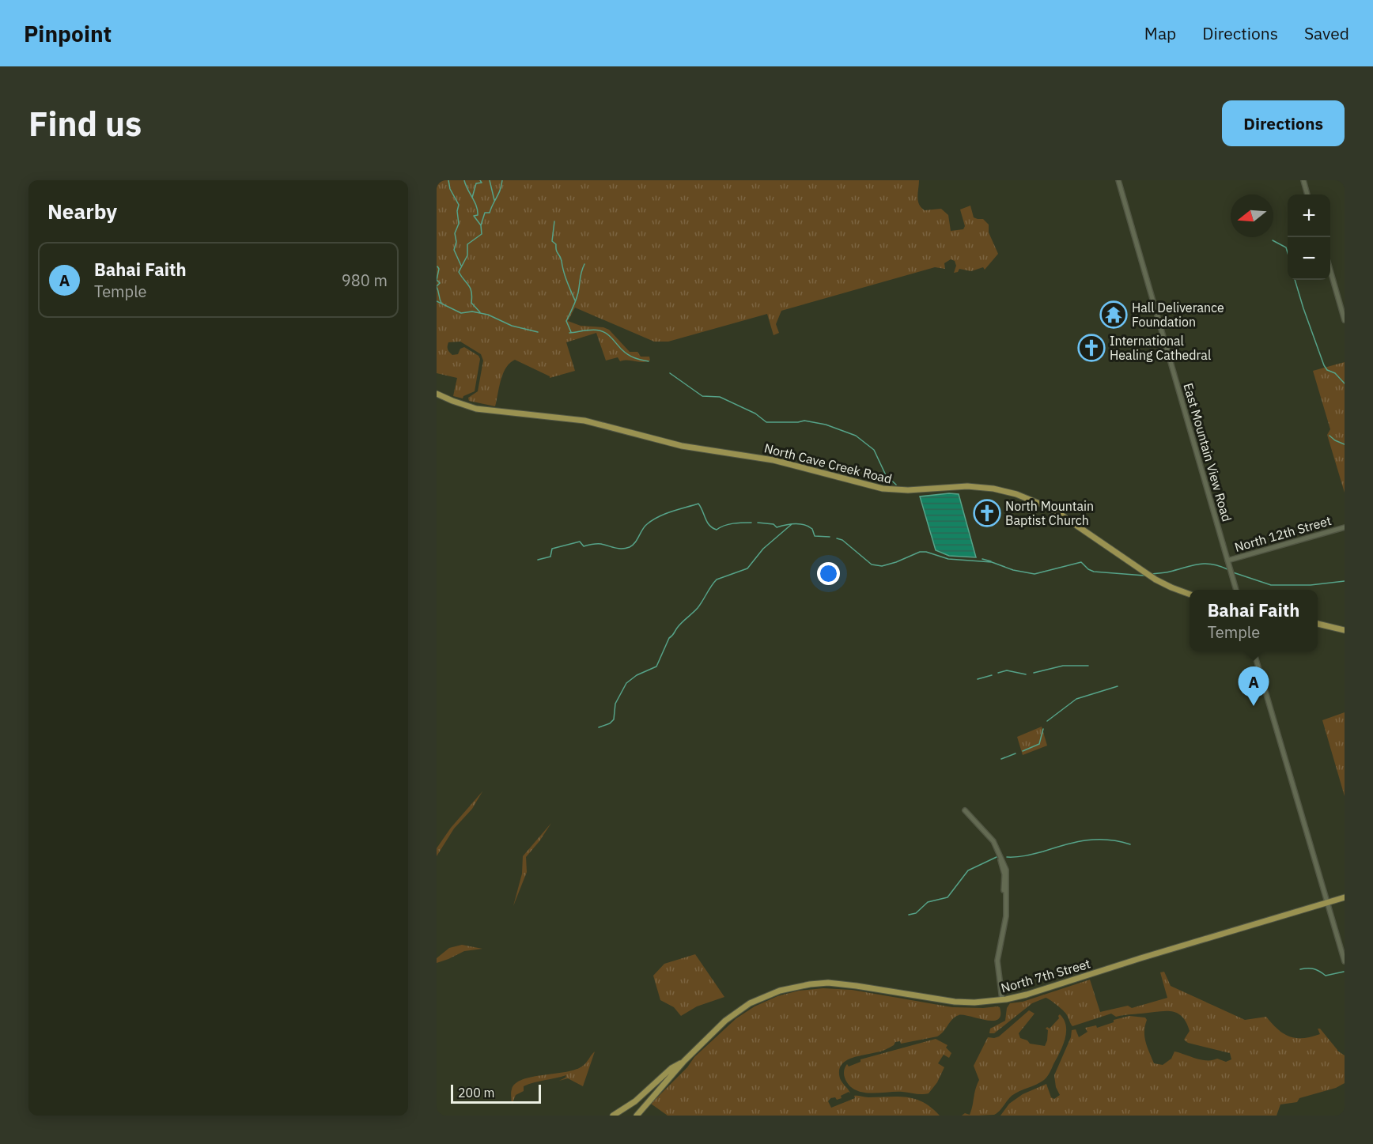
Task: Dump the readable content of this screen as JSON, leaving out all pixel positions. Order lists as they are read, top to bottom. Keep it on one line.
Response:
{"streets":{"main road":["North Cave Creek Road","North 7th Street"],"street":["East Mountain View Road","North 12th Street"]},"crossings":[["East Mountain View Road","North 12th Street"]],"places":{"temple":["Hall Deliverance Foundation"],"church":["International Healing Cathedral","North Mountain Baptist Church"]},"scale_bar":"200 m","north":"left","page":{"header":"Pinpoint","nav":["Map","Directions","Saved"],"buttons":"Directions","title":"Find us","heading":"Nearby","map_buttons":["+","−"],"list":[{"mark":"A","name":"Bahai Faith","note":"Temple","value":"980 m"}],"popup":["Bahai Faith","Temple"],"pins":"A","scale":"200 m"}}
